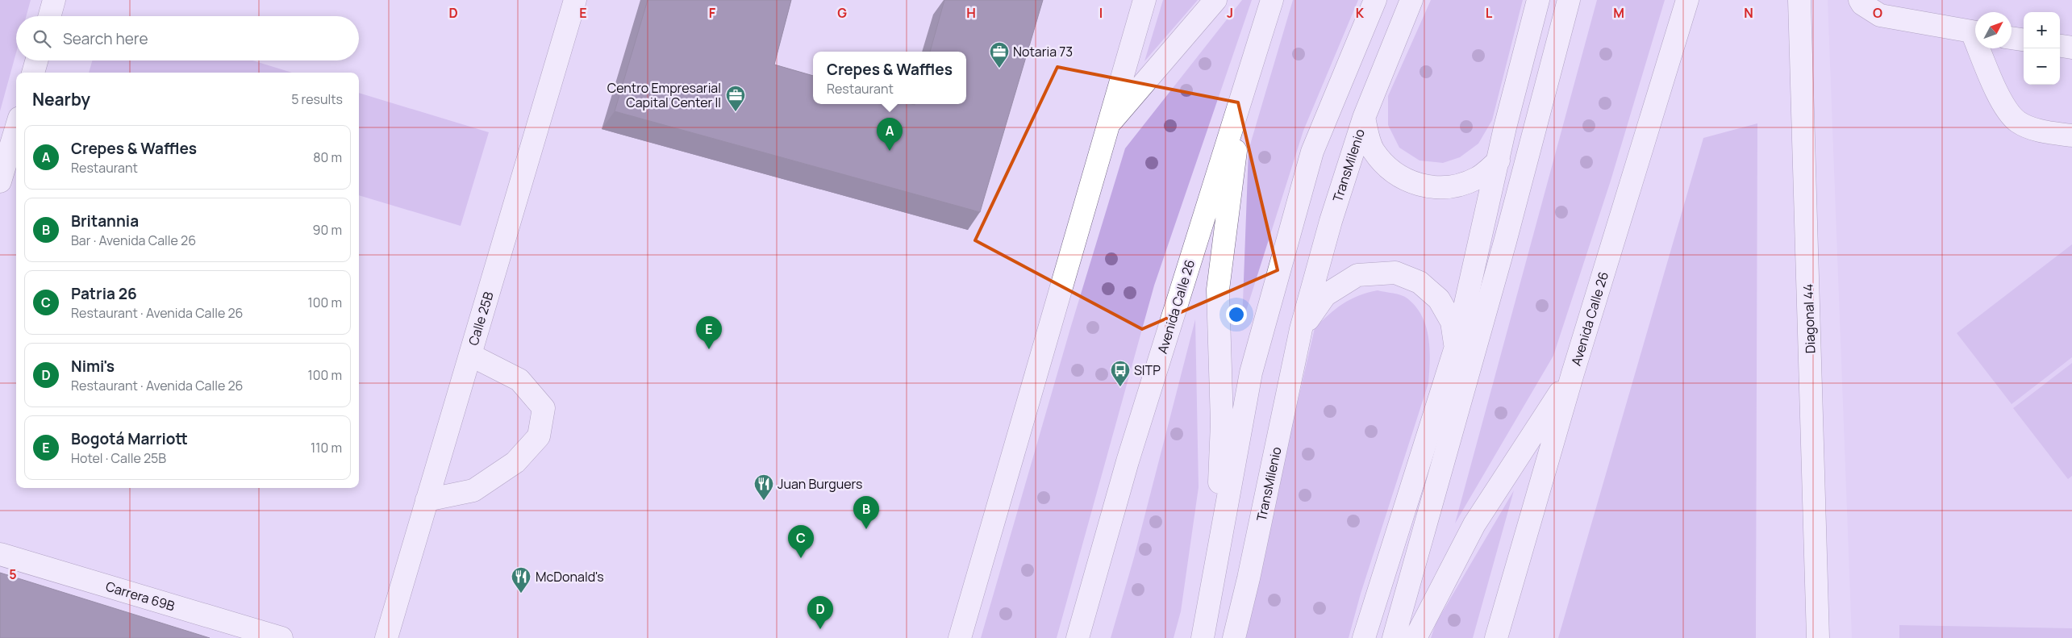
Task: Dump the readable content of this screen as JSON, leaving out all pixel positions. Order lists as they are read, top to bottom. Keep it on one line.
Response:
{"streets":{"main road":["TransMilenio","Avenida Calle 26","Calle 25B","Diagonal 44","Carrera 69B"]},"places":{"office":["Notaria 73","Centro Empresarial Capital Center II"],"bus stop":["SITP"],"restaurant":["Juan Burguers","McDonald's"]},"north":"top right","page":{"map_buttons":["+","−"],"search":"Search here","popup":["Crepes & Waffles","Restaurant"],"heading":["Nearby","5 results"],"pins":["A","E","B","C","D"],"list":[{"mark":"A","name":"Crepes & Waffles","note":"Restaurant","value":"80 m"},{"mark":"B","name":"Britannia","note":"Bar · Avenida Calle 26","value":"90 m"},{"mark":"C","name":"Patria 26","note":"Restaurant · Avenida Calle 26","value":"100 m"},{"mark":"D","name":"Nimi's","note":"Restaurant · Avenida Calle 26","value":"100 m"},{"mark":"E","name":"Bogotá Marriott","note":"Hotel · Calle 25B","value":"110 m"}]},"grid":{"columns":["D","E","F","G","H","I","J","K","L","M","N","O"],"rows":["5"]}}
